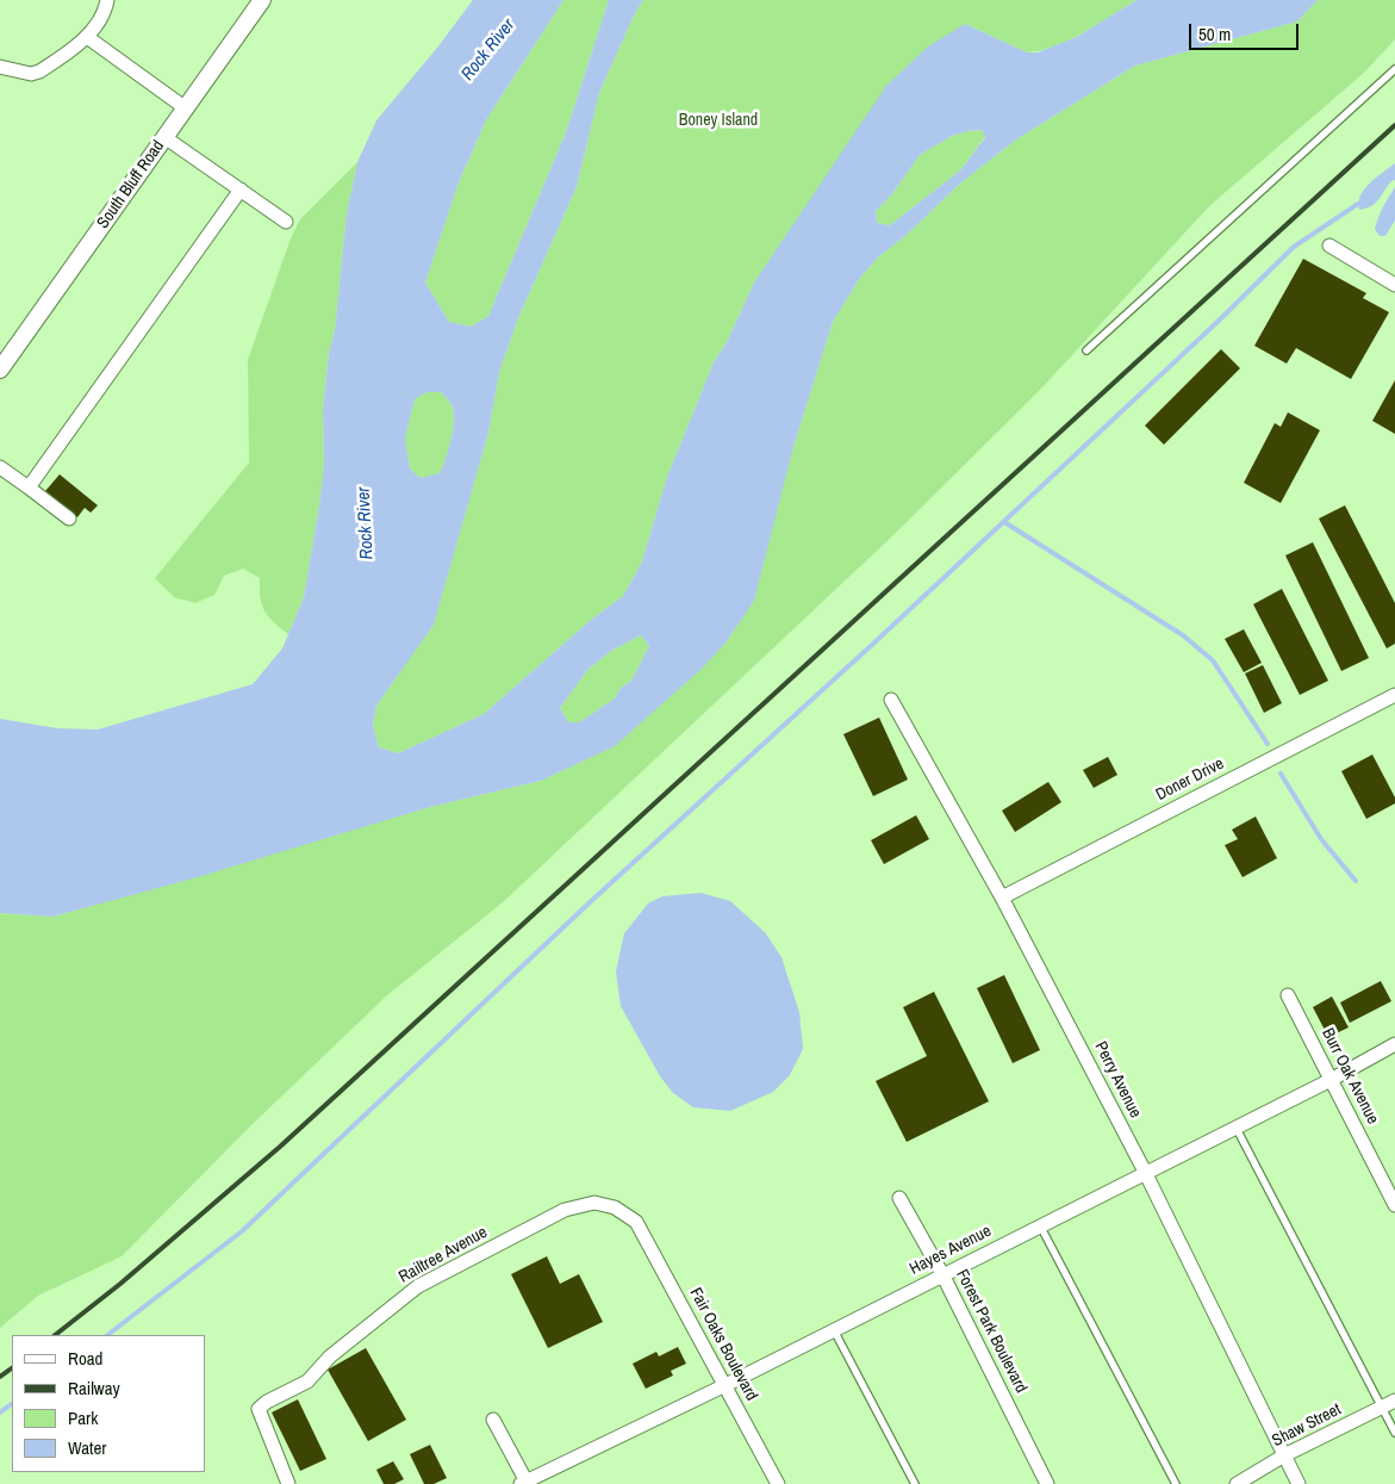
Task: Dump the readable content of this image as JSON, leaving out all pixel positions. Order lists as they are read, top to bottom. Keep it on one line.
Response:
{"streets":{"street":["South Bluff Road","Doner Drive","Burr Oak Avenue","Perry Avenue","Hayes Avenue","Railtree Avenue","Forest Park Boulevard","Fair Oaks Boulevard","Shaw Street"]},"crossings":[["Doner Drive","Perry Avenue"],["Burr Oak Avenue","Hayes Avenue"],["Perry Avenue","Hayes Avenue"],["Perry Avenue","Shaw Street"],["Hayes Avenue","Forest Park Boulevard"],["Hayes Avenue","Fair Oaks Boulevard"],["Railtree Avenue","Fair Oaks Boulevard"]],"water":["Rock River"],"parks":["Boney Island"],"legend":["Road","Railway","Park","Water"],"scale_bar":"50 m"}
